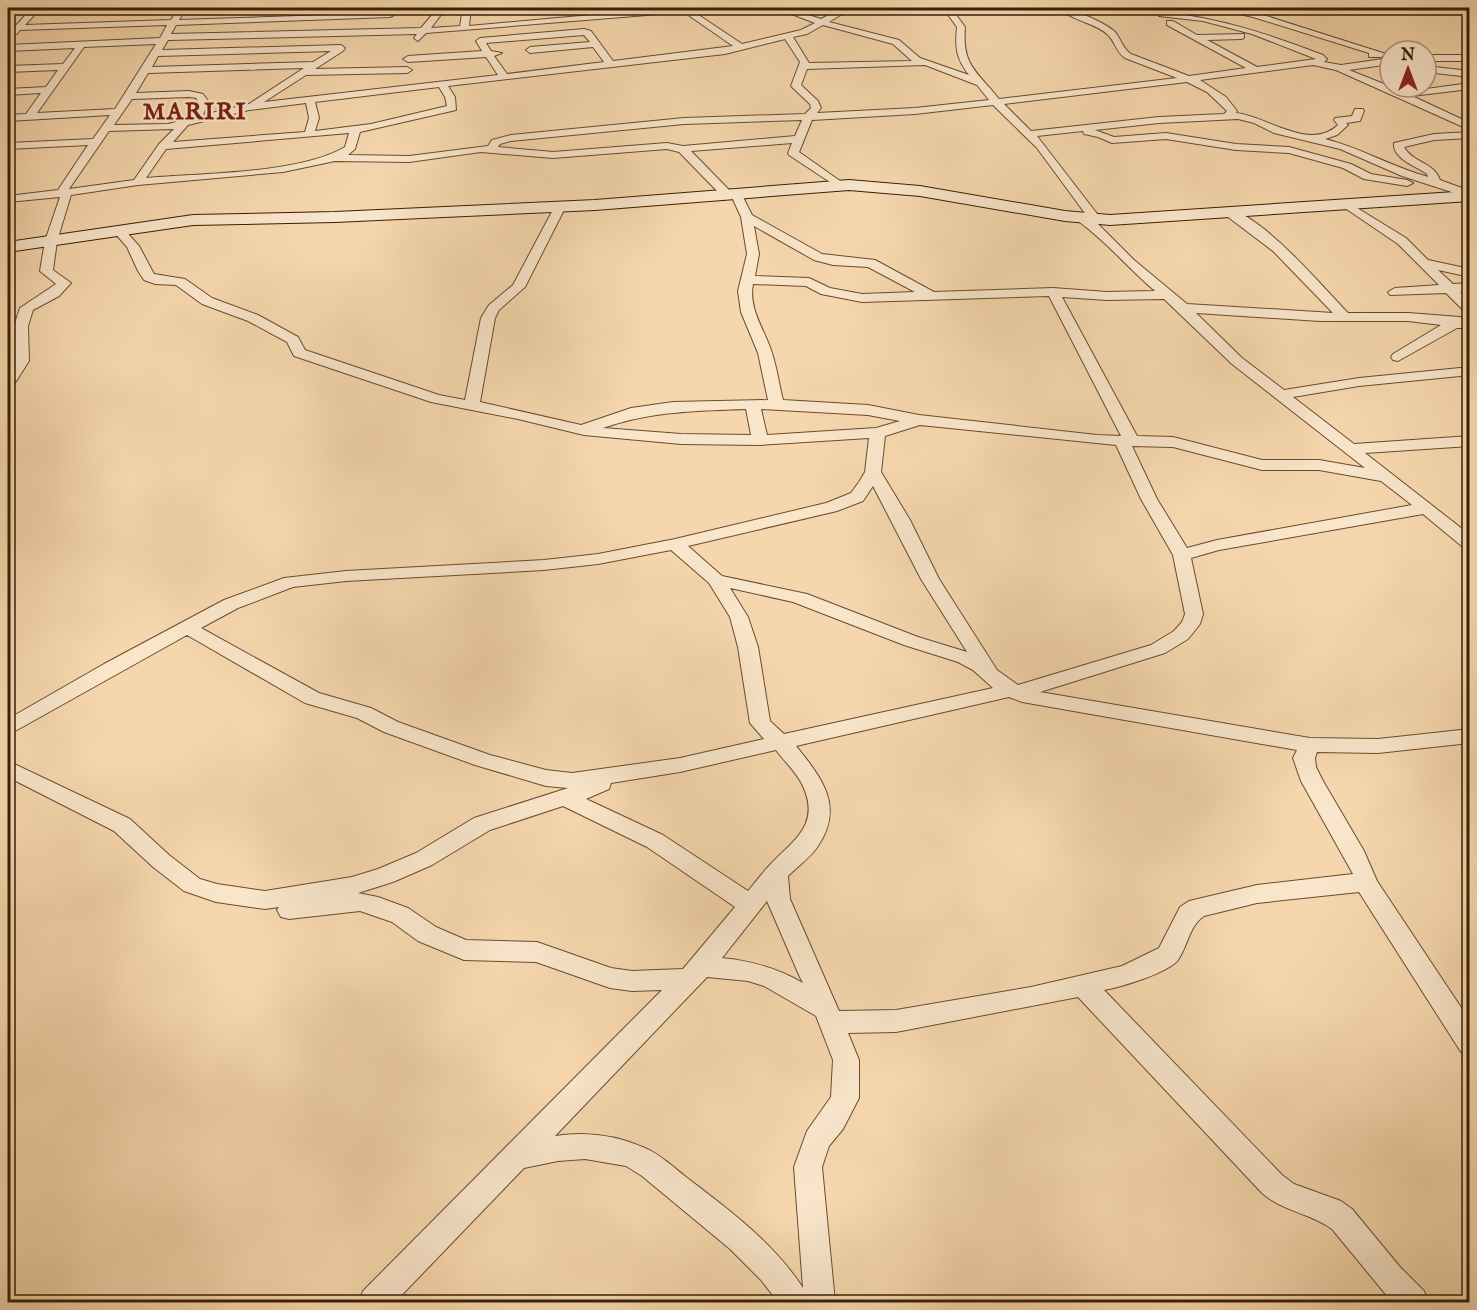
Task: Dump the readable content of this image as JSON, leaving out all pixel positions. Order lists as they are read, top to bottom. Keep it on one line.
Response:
{"districts":["MARIRI"],"north":"top"}
